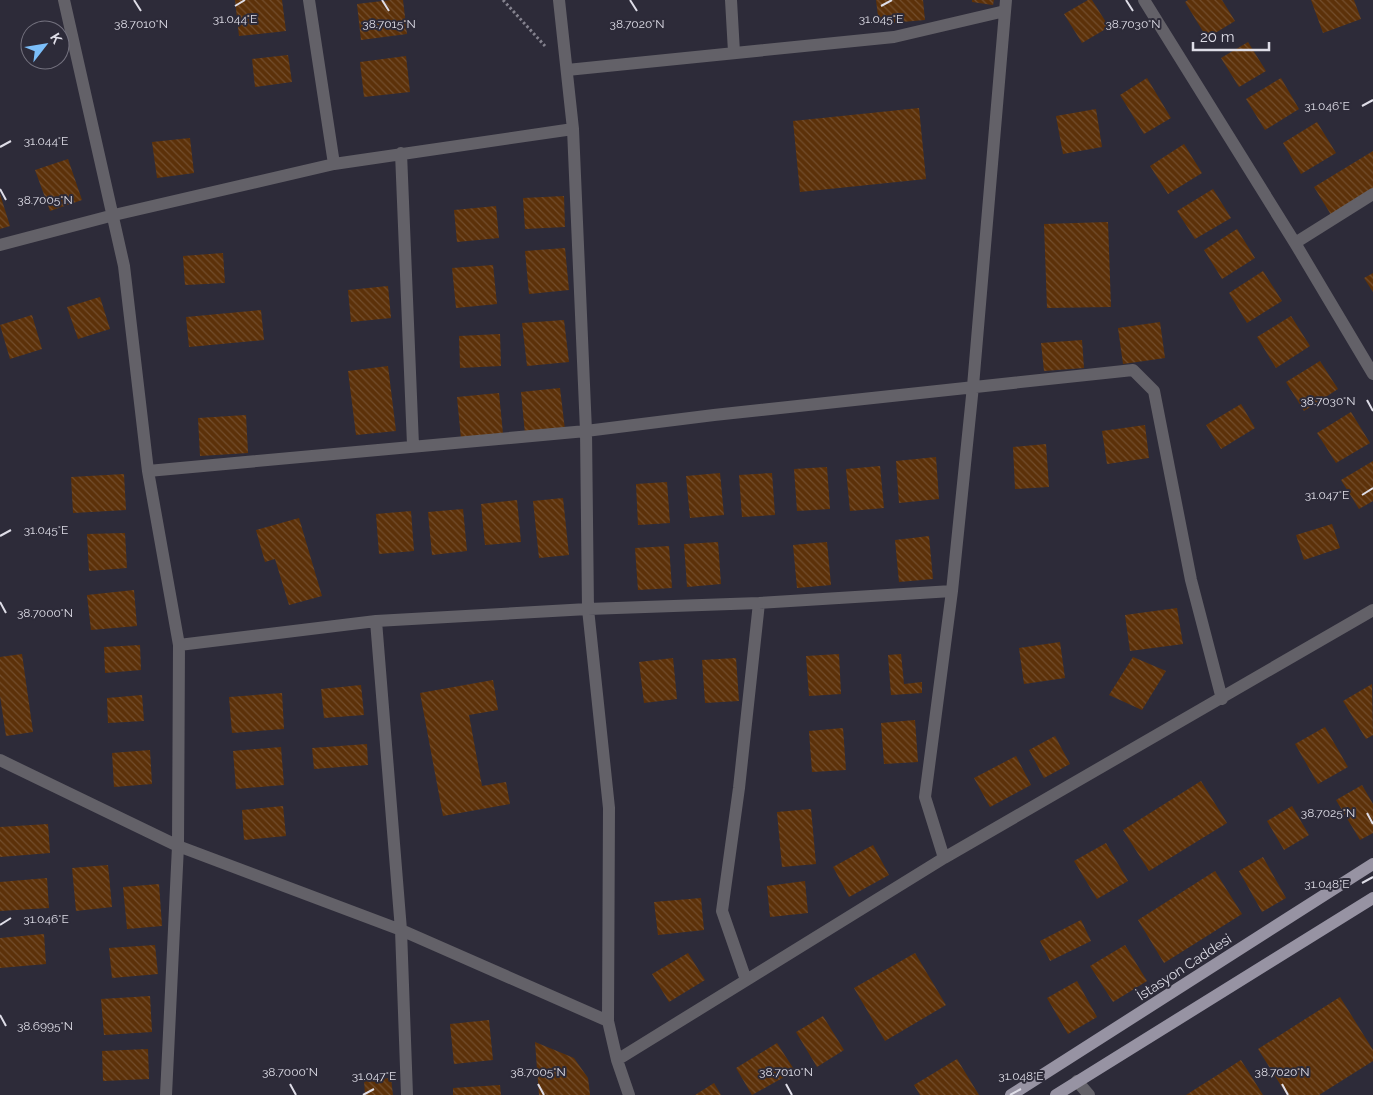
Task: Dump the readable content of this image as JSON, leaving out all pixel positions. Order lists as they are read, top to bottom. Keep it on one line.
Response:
{"streets":{"main road":["İstasyon Caddesi"]},"scale_bar":"20 m","north":"top right","coordinates":["31.044°E","31.045°E","38.7015°N","38.7010°N","38.7020°N","38.7030°N","31.046°E","38.7005°N","31.047°E","38.7000°N","38.7025°N","31.048°E","38.6995°N"]}
